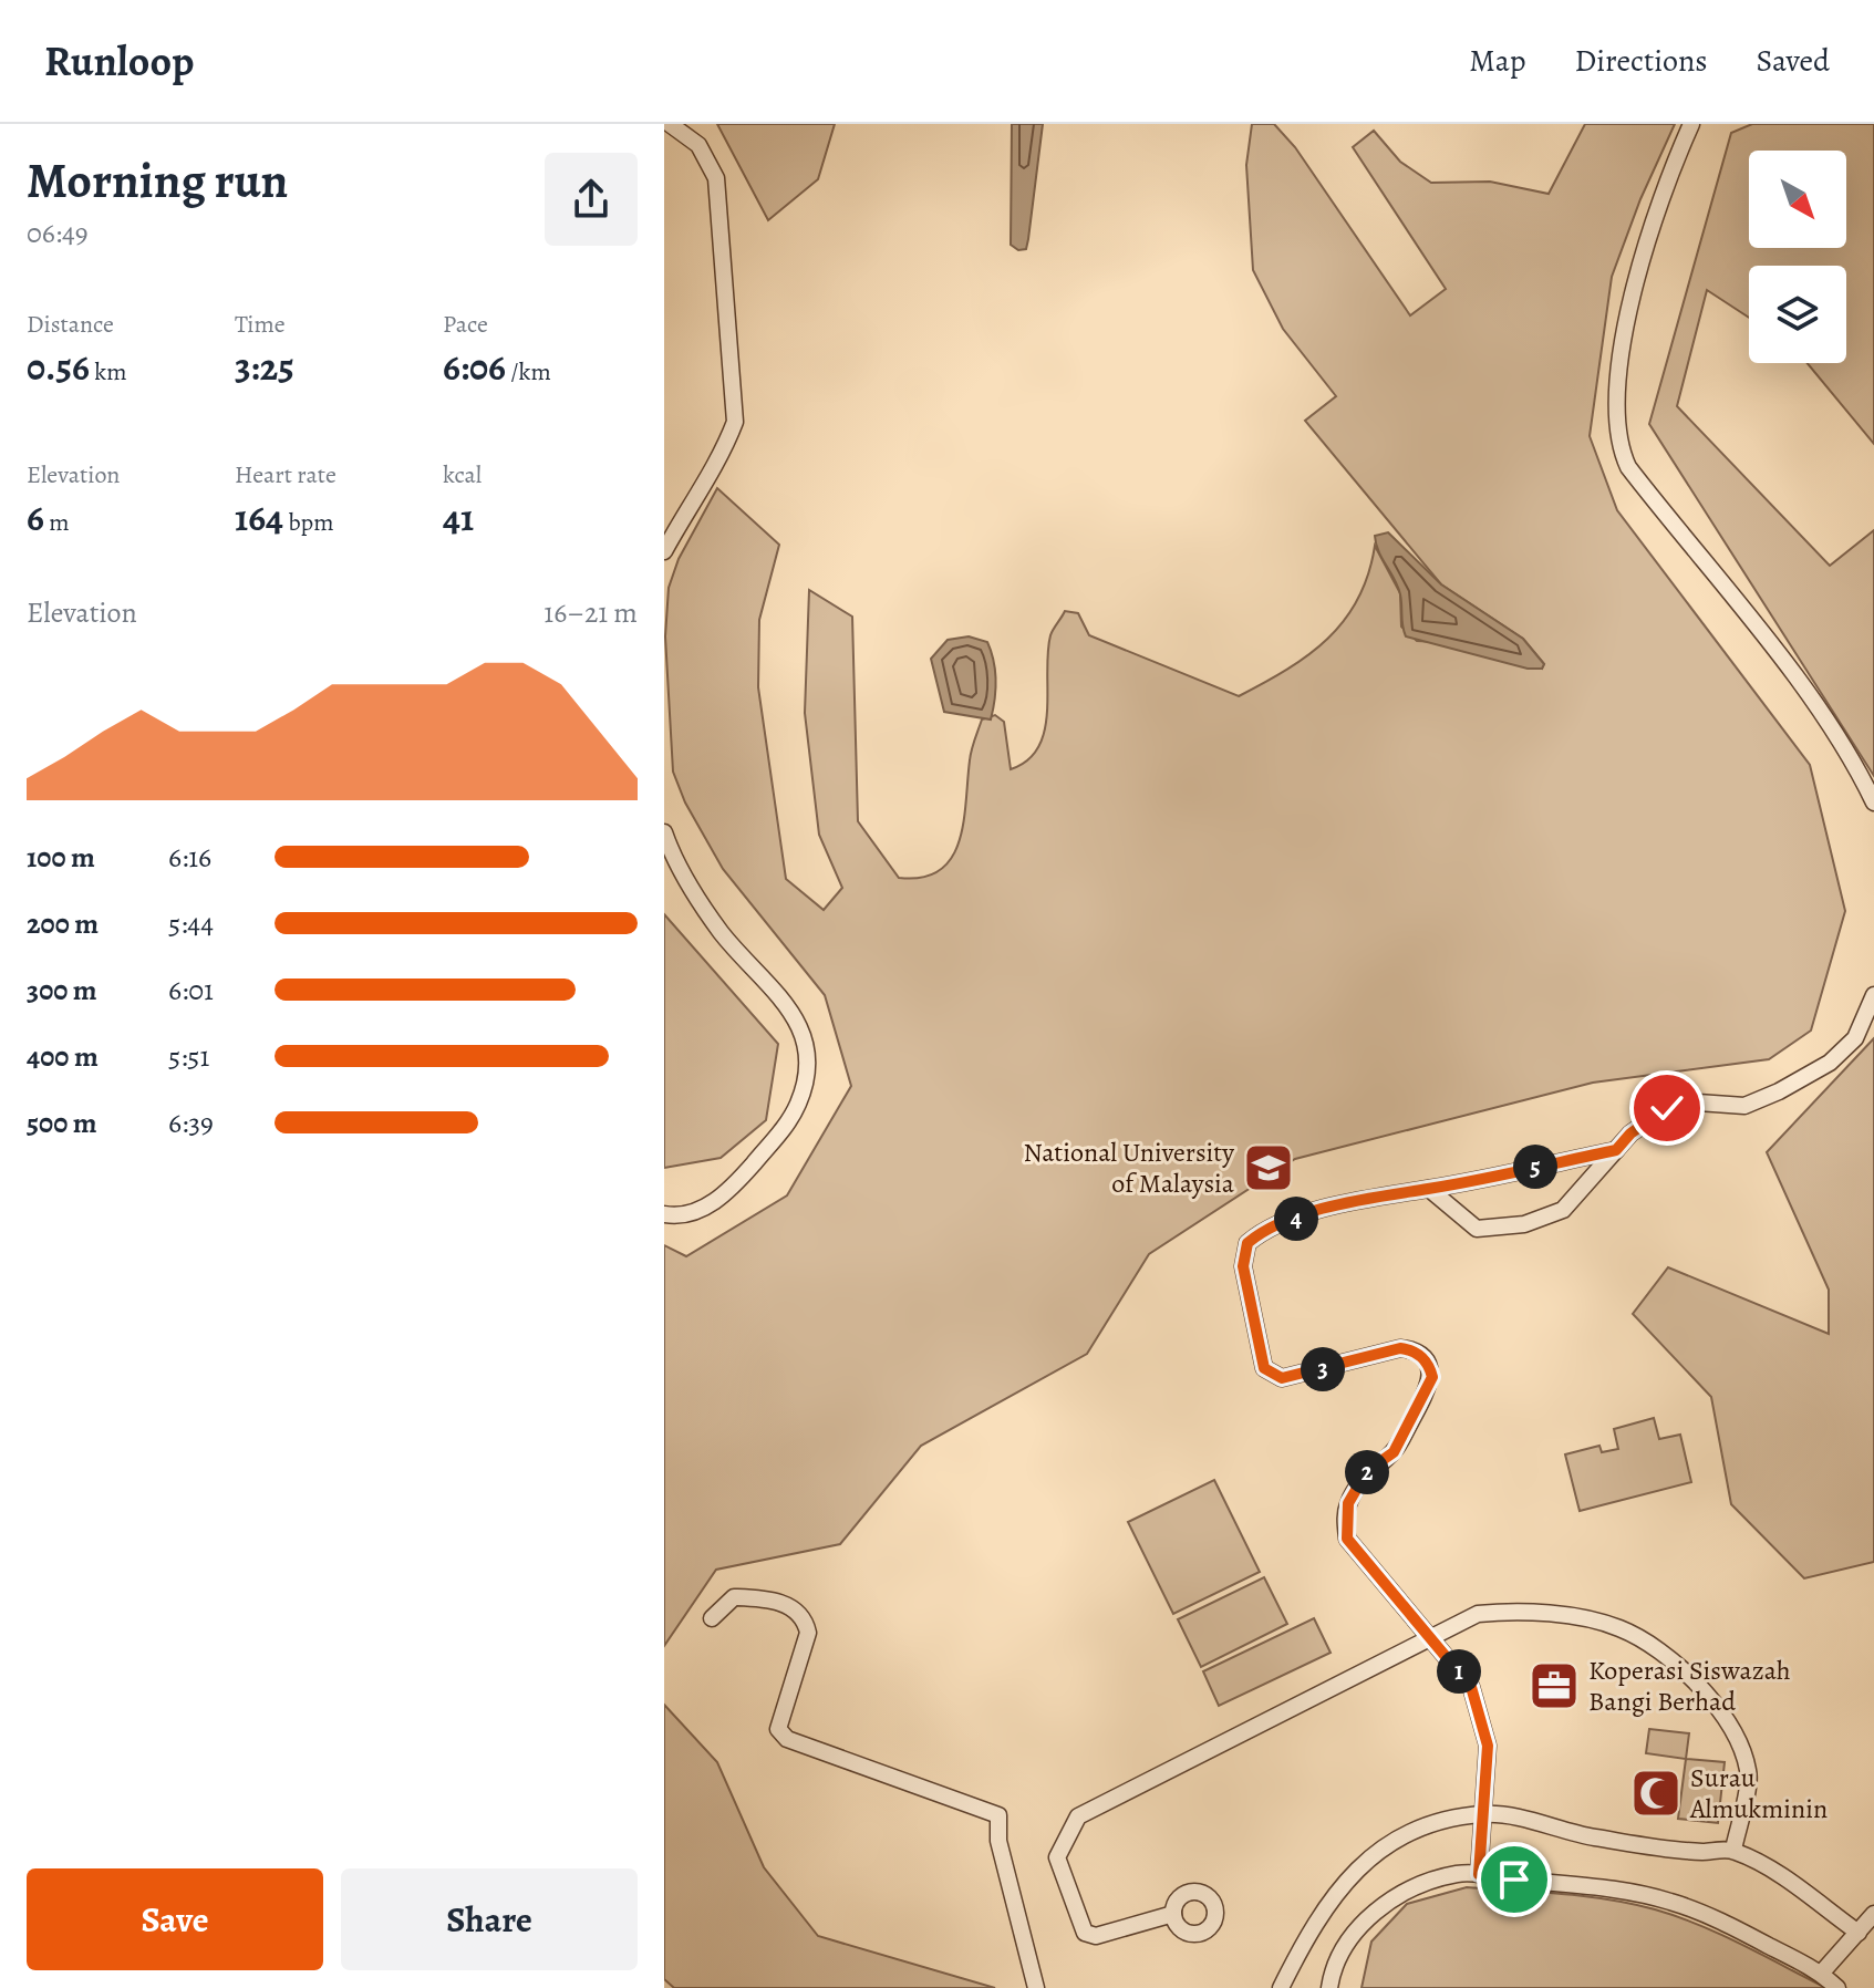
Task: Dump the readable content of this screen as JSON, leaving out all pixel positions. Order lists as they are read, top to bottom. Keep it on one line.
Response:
{"places":{"school or university":["National University of Malaysia"],"office":["Koperasi Siswazah Bangi Berhad"],"mosque":["Surau Almukminin"]},"north":"bottom right","page":{"header":"Runloop","nav":["Map","Directions","Saved"],"heading":["Morning run","06:49"],"stats":[["Distance","0.56 km"],["Time","3:25"],["Pace","6:06 /km"],["Elevation","6 m"],["Heart rate","164 bpm"],["kcal","41"]],"chart":["Elevation","16–21 m"],"list":[{"name":"100 m","note":"6:16"},{"name":"200 m","note":"5:44"},{"name":"300 m","note":"6:01"},{"name":"400 m","note":"5:51"},{"name":"500 m","note":"6:39"}],"pins":["5","4","3","2","1"],"buttons":["Save","Share"]}}
